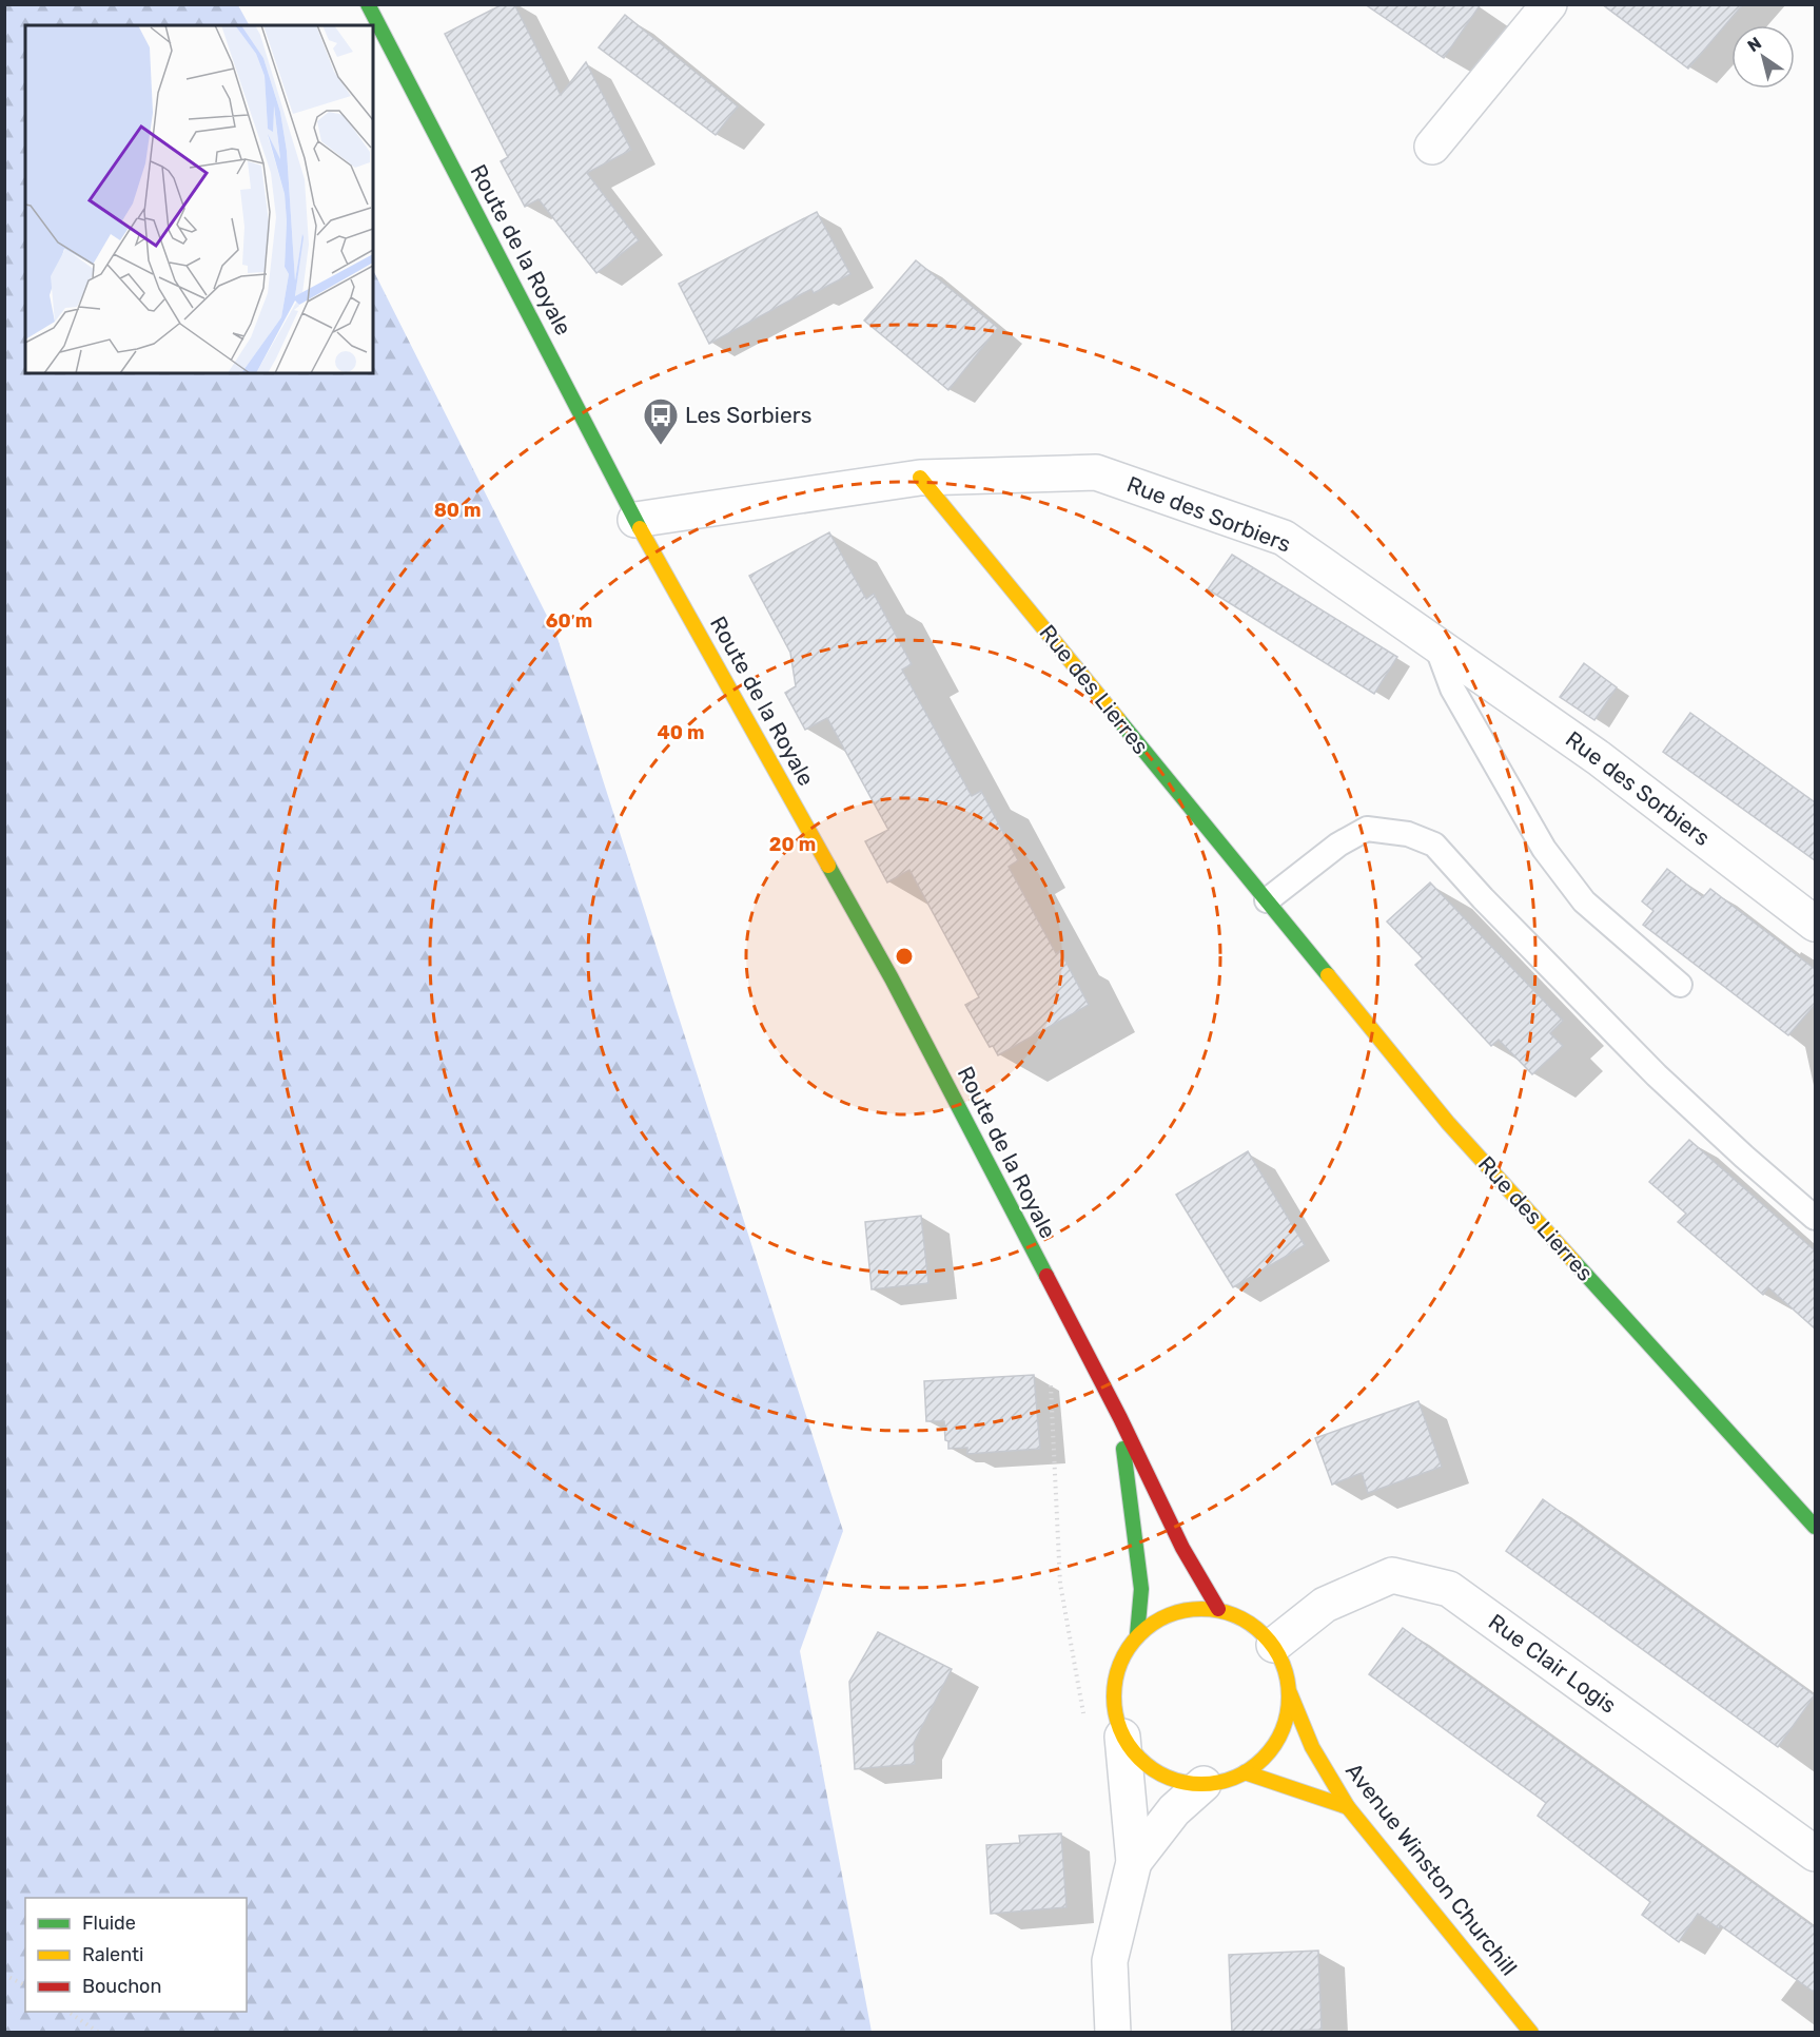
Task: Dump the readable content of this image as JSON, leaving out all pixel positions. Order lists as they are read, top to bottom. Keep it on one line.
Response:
{"streets":{"main road":["Route de la Royale","Rue des Lierres","Avenue Winston Churchill"],"street":["Rue des Sorbiers","Rue Clair Logis"]},"crossings":[["Route de la Royale","Rue des Sorbiers"],["Route de la Royale","Rue Clair Logis"],["Route de la Royale","Avenue Winston Churchill"],["Rue des Sorbiers","Rue des Lierres"],["Rue Clair Logis","Avenue Winston Churchill"]],"places":{"bus stop":["Les Sorbiers"]},"legend":["Fluide","Ralenti","Bouchon"],"north":"top left","rings":["80 m","60 m","40 m","20 m"]}
